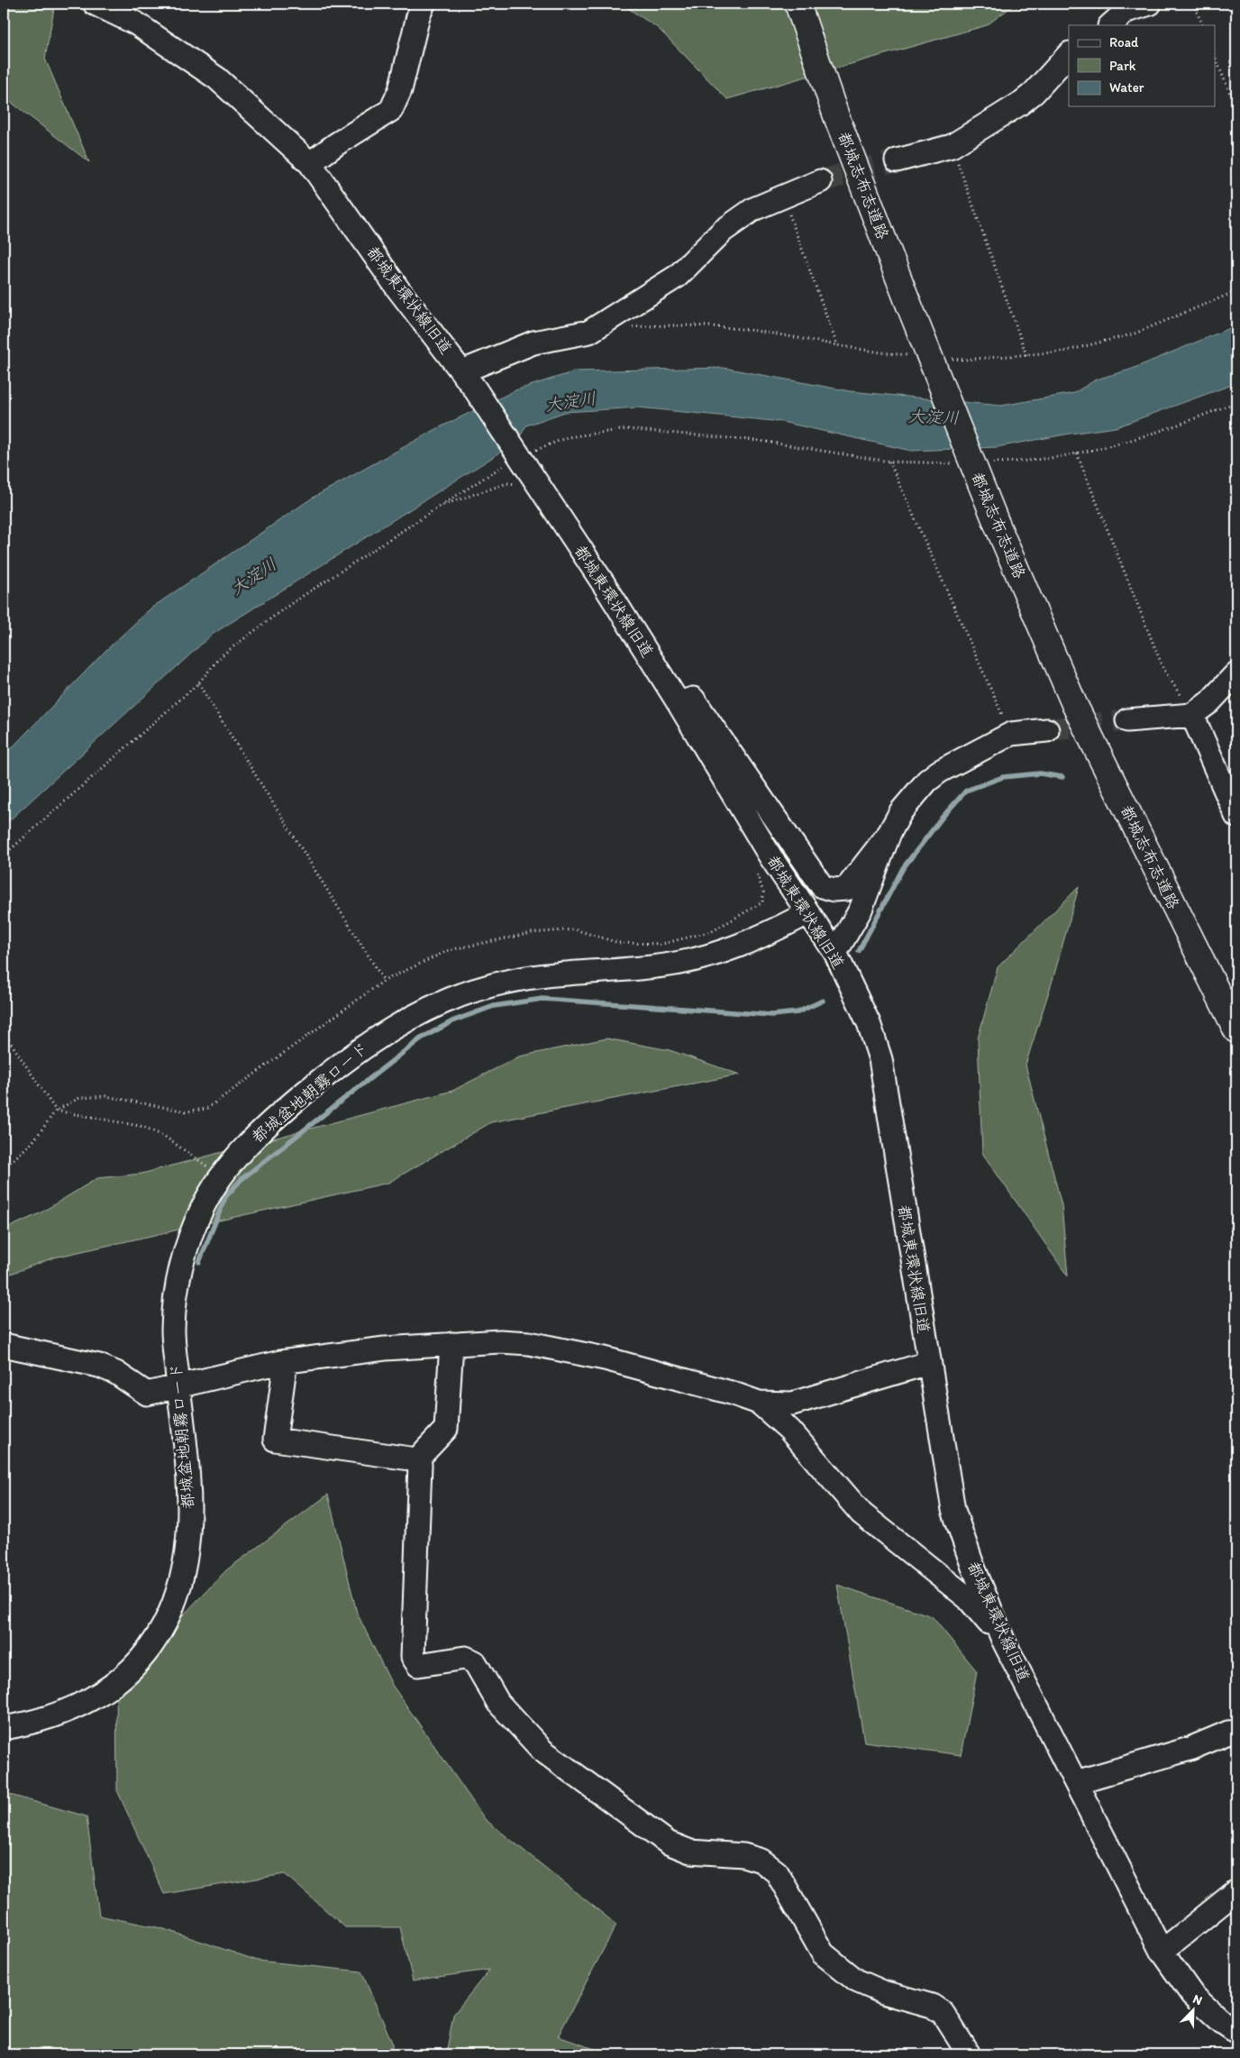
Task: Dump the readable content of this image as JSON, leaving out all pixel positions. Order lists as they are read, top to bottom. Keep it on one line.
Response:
{"streets":{"highway":["都城志布志道路"],"street":["都城東環状線旧道","都城盆地朝霧ロード"]},"crossings":[["都城東環状線旧道","都城盆地朝霧ロード"]],"water":["大淀川"],"legend":["Road","Park","Water"],"north":"top right"}
